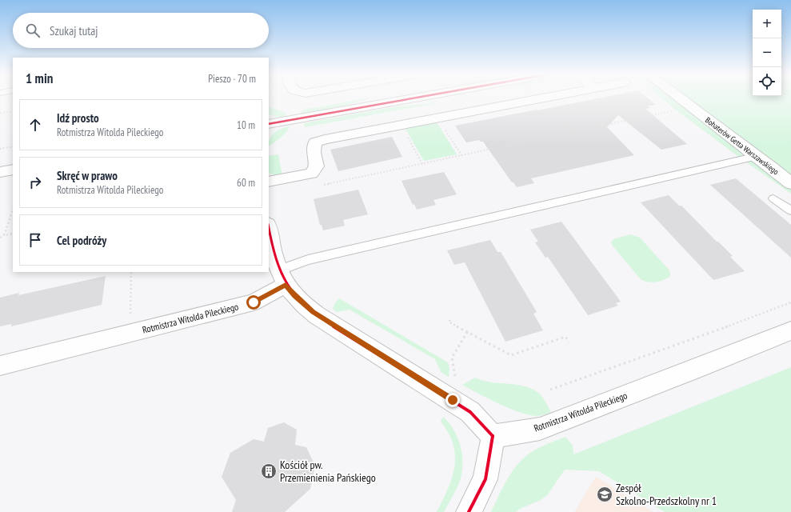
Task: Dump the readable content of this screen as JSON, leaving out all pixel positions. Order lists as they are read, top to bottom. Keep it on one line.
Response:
{"streets":{"street":["Bohaterów Getta Warszawskiego","Rotmistrza Witolda Pileckiego"]},"places":{"building":["Kościół pw. Przemienienia Pańskiego"],"school or university":["Zespół Szkolno-Przedszkolny nr 1"]},"page":{"map_buttons":["+","−"],"search":"Szukaj tutaj","heading":["1 min","Pieszo · 70 m"],"list":[["Idź prosto","Rotmistrza Witolda Pileckiego","10 m"],["Skręć w prawo","Rotmistrza Witolda Pileckiego","60 m"],"Cel podróży"]}}
